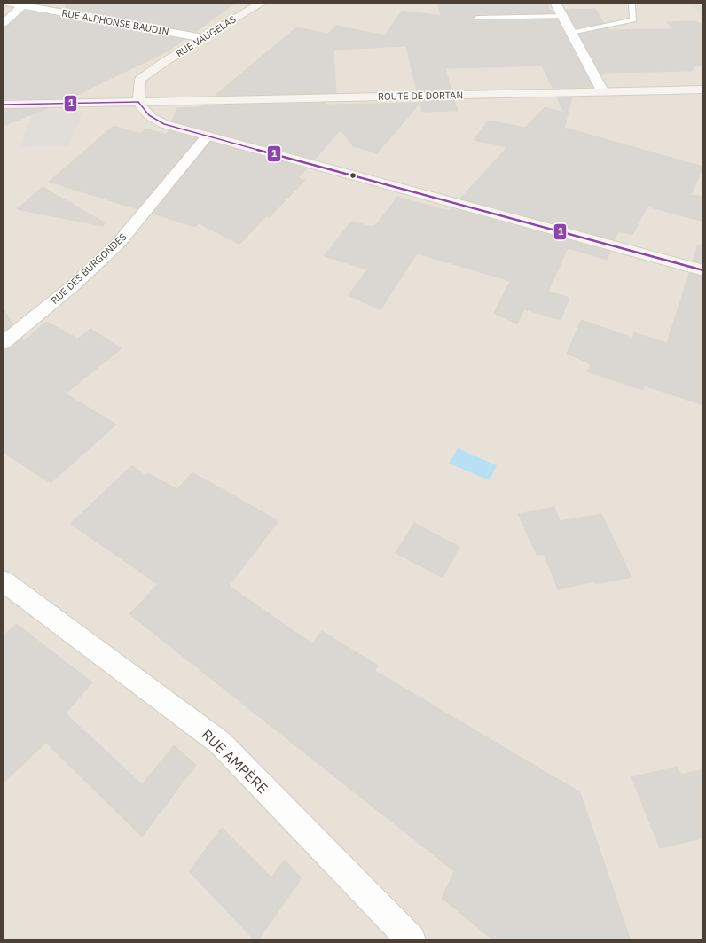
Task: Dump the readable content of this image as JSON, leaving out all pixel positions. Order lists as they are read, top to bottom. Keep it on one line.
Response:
{"streets":{"main road":["RUE VAUGELAS","ROUTE DE DORTAN"],"street":["RUE ALPHONSE BAUDIN","RUE DES BURGONDES","RUE AMPÈRE"]},"crossings":[["RUE ALPHONSE BAUDIN","RUE VAUGELAS"]],"lines":["transit line 1"]}
